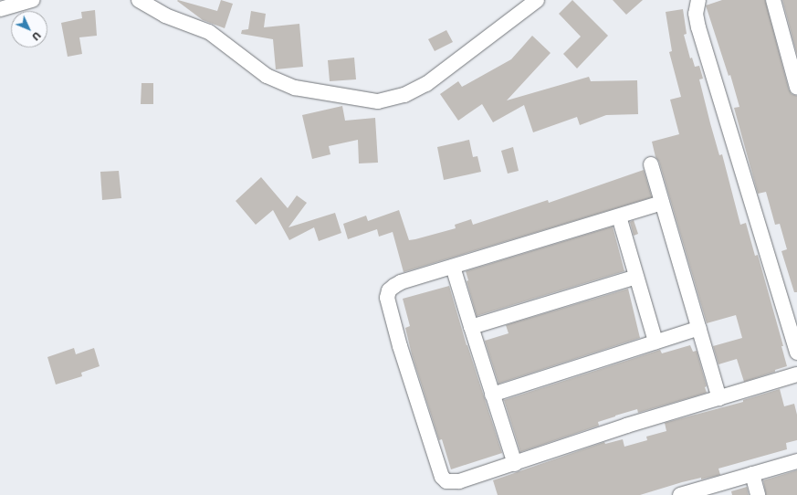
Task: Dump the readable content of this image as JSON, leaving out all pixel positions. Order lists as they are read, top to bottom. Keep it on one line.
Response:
{"north":"bottom right"}
